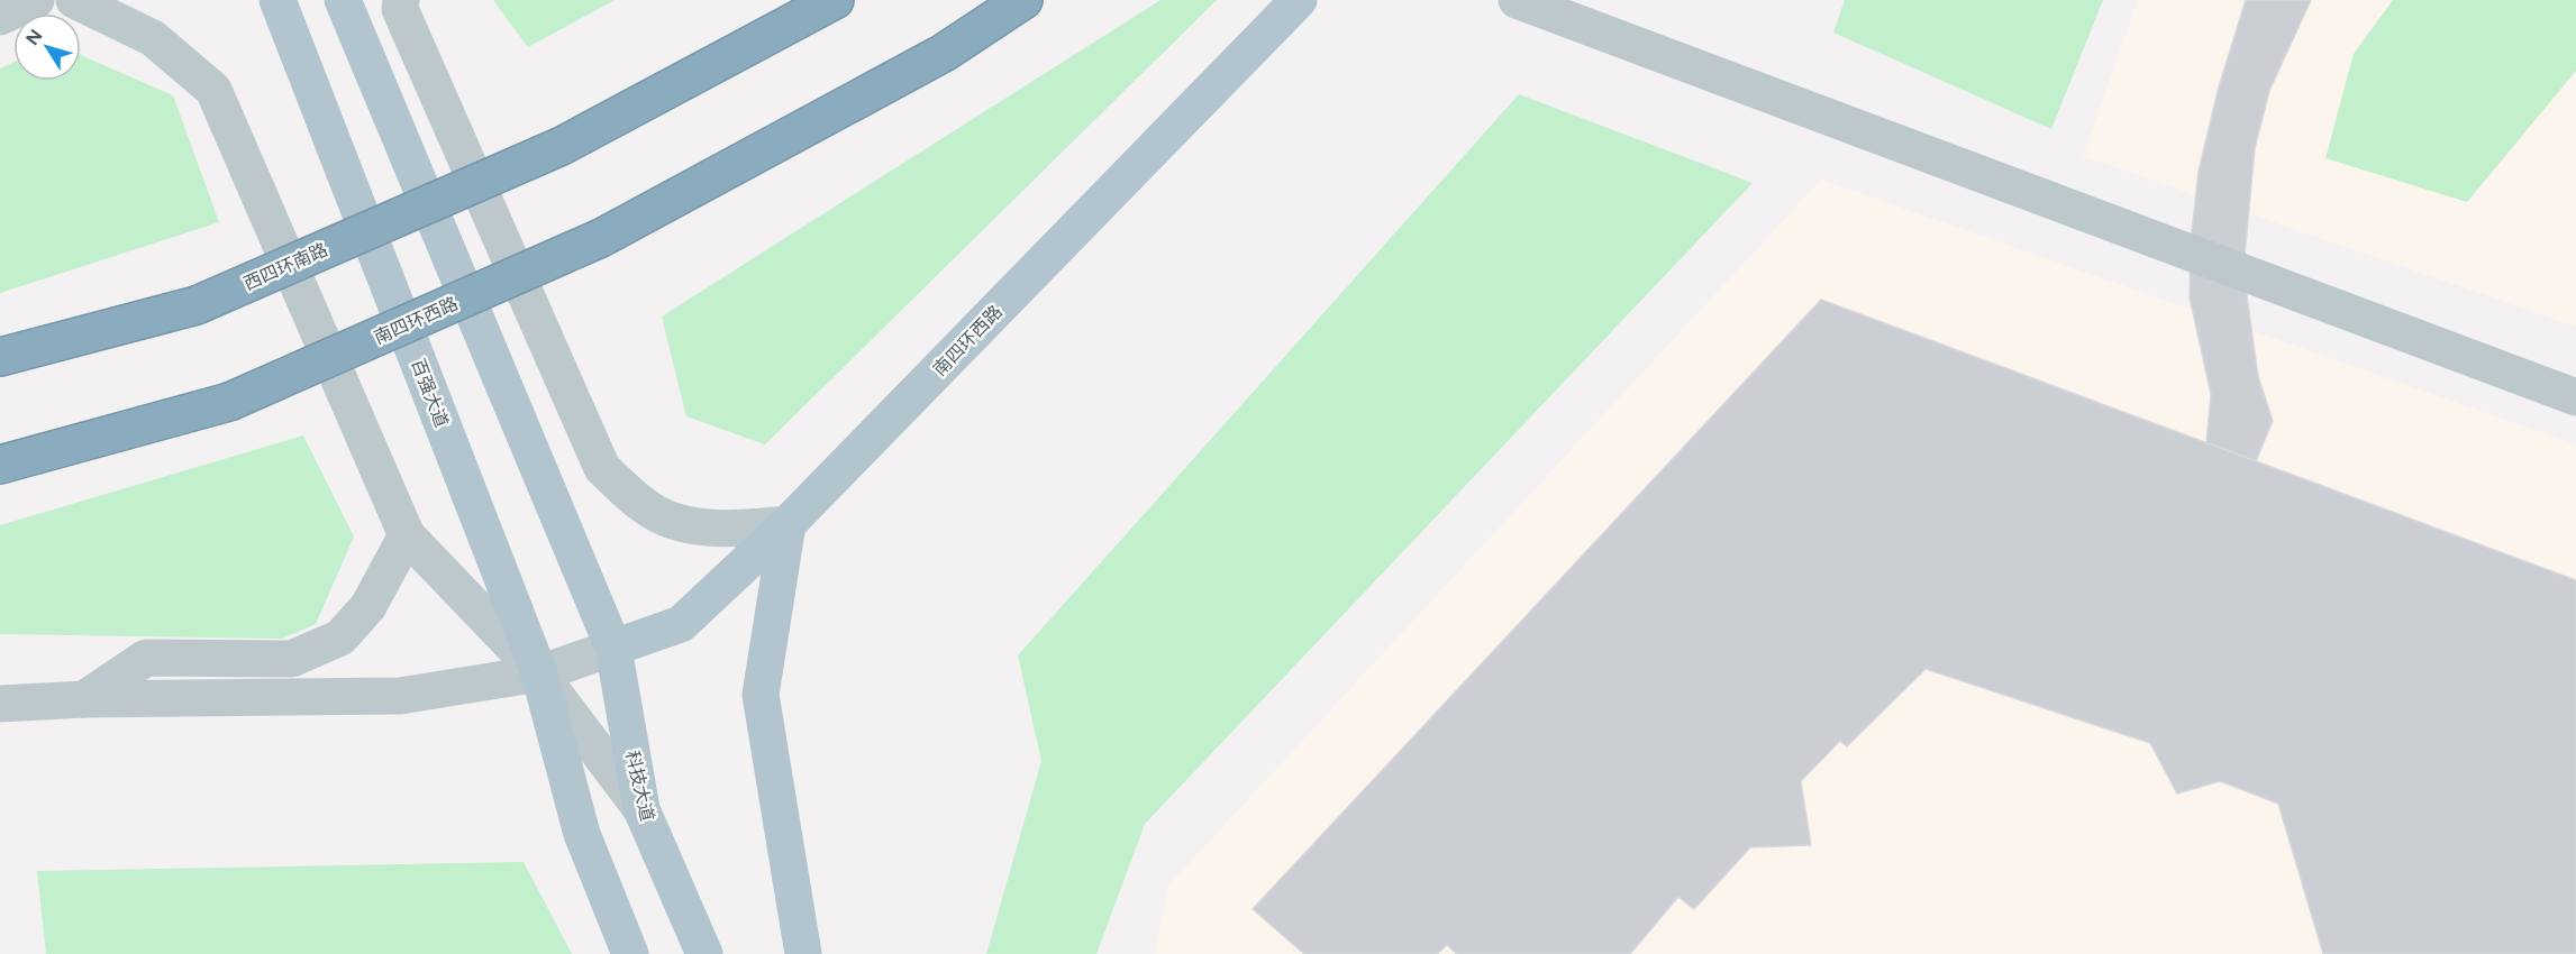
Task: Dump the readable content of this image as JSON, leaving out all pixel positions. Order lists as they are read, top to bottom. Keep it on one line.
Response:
{"streets":{"highway":["西四环南路","南四环西路"],"main road":["百强大道","科技大道"]},"crossings":[["南四环西路","科技大道"]],"north":"top left"}
